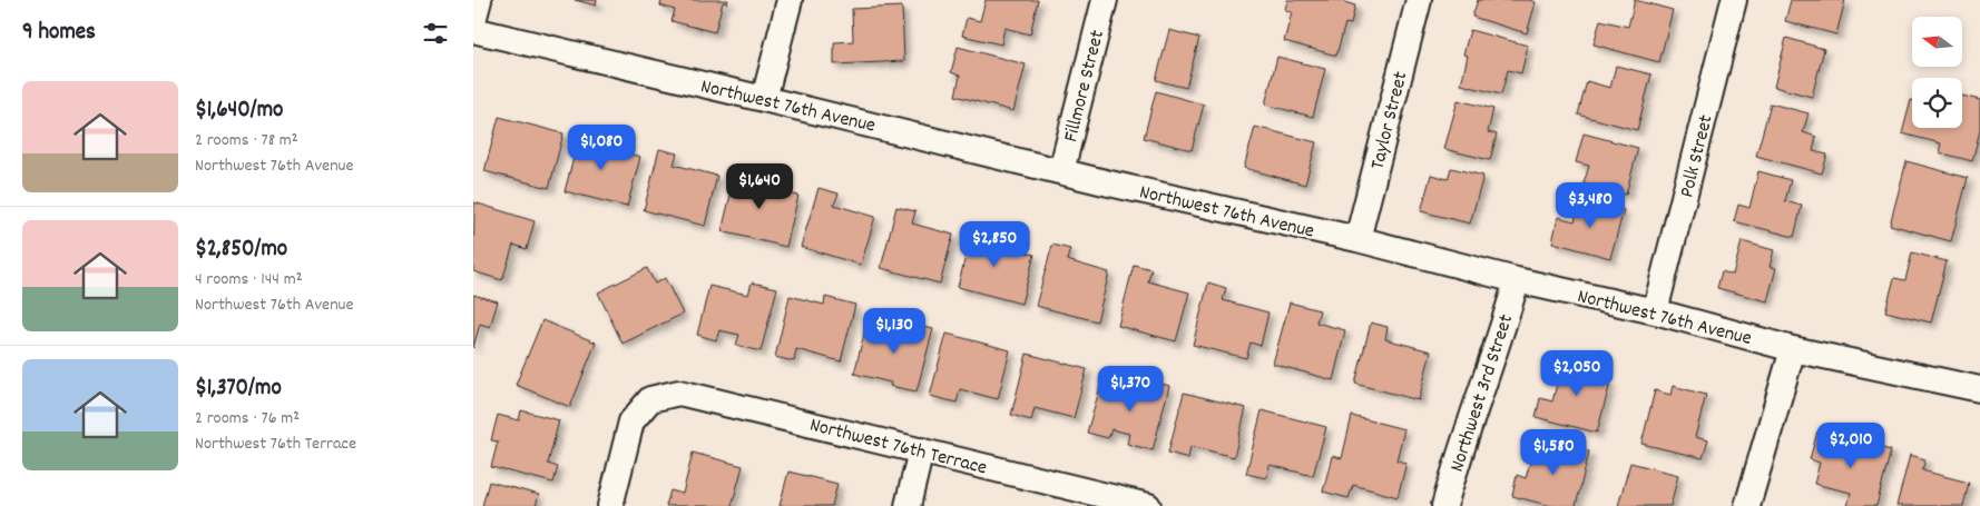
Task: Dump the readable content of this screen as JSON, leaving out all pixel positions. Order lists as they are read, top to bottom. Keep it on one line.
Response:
{"streets":{"street":["Fillmore Street","Northwest 76th Avenue","Taylor Street","Polk Street","Northwest 3rd Street","Northwest 76th Terrace"]},"crossings":[["Fillmore Street","Northwest 76th Avenue"],["Northwest 76th Avenue","Taylor Street"],["Northwest 76th Avenue","Polk Street"],["Northwest 76th Avenue","Northwest 3rd Street"]],"north":"left","page":{"heading":"9 homes","list":[{"name":"$1,640/mo","note":"2 rooms · 78 m² · Northwest 76th Avenue"},{"name":"$2,850/mo","note":"4 rooms · 144 m² · Northwest 76th Avenue"},{"name":"$1,370/mo","note":"2 rooms · 76 m² · Northwest 76th Terrace"}],"price":["$1,080","$1,640","$3,480","$2,850","$1,130","$2,050","$1,370","$2,010","$1,580"]}}
